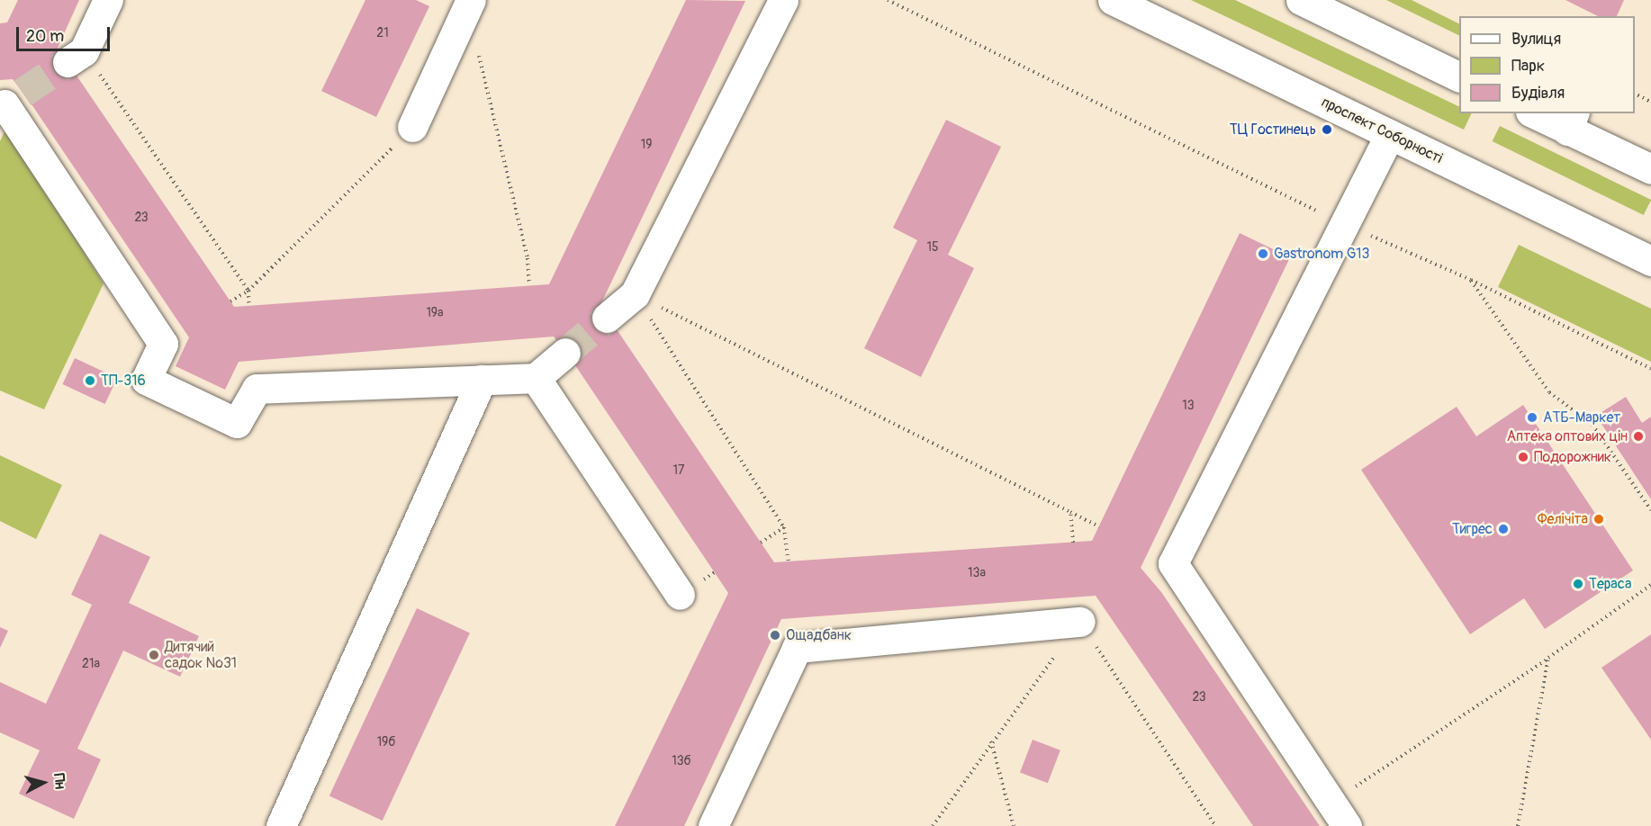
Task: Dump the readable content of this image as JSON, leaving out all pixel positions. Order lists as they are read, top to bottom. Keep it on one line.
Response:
{"streets":{"main road":["проспект Соборності"]},"places":["ТЦ Гостинець","Gastronom G13","ТП-316","АТБ-Маркет","Аптека оптових цін","Подорожник","Фелічіта","Тигрес","Тераса","Ощадбанк","Дитячий садок №31"],"house_numbers":["21","19","23","15","19а","13","17","13а","21а","23","19б","13б"],"legend":["Вулиця","Парк","Будівля"],"scale_bar":"20 m","north":"right"}
